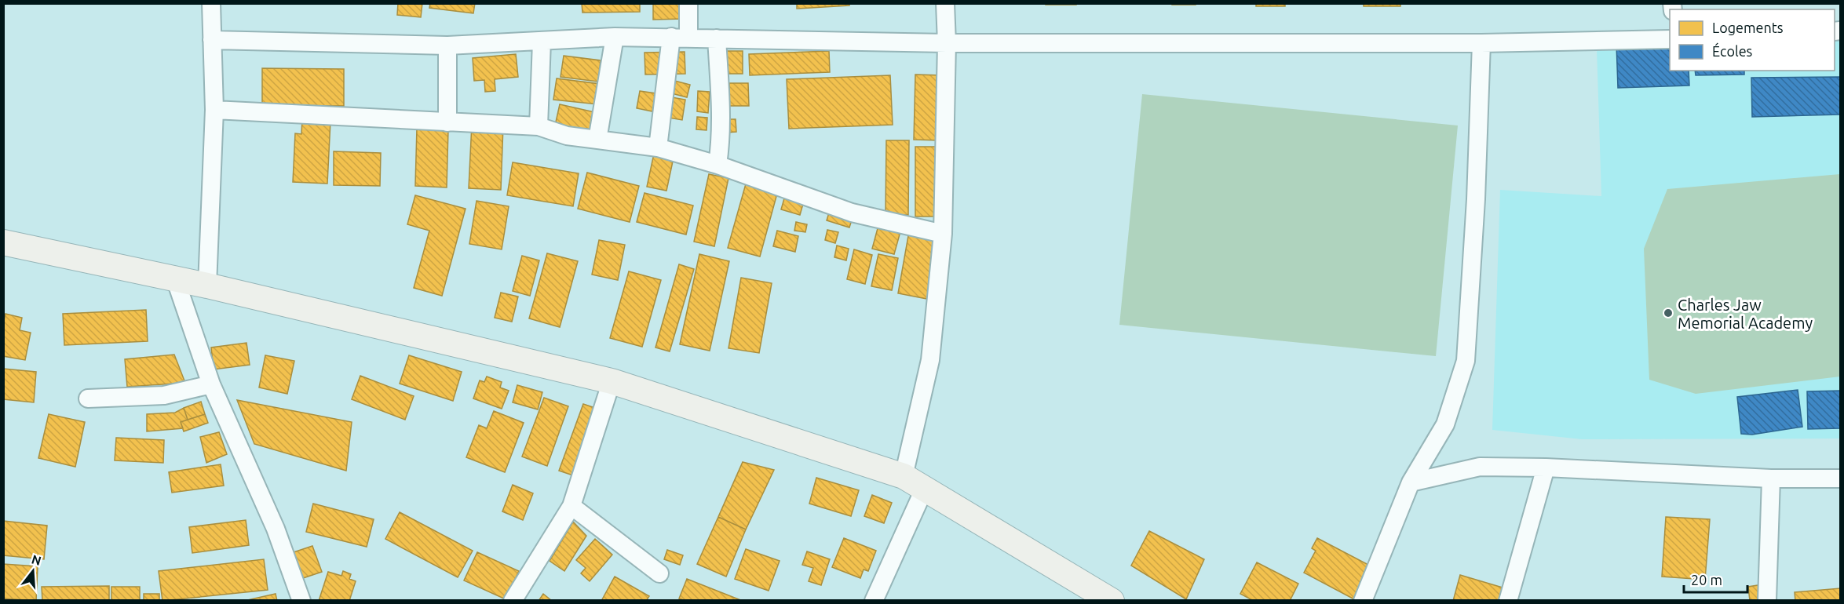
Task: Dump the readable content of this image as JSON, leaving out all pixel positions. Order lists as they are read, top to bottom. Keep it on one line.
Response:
{"places":["Charles Jaw Memorial Academy"],"legend":["Logements","Écoles"],"scale_bar":"20 m","north":"top"}
